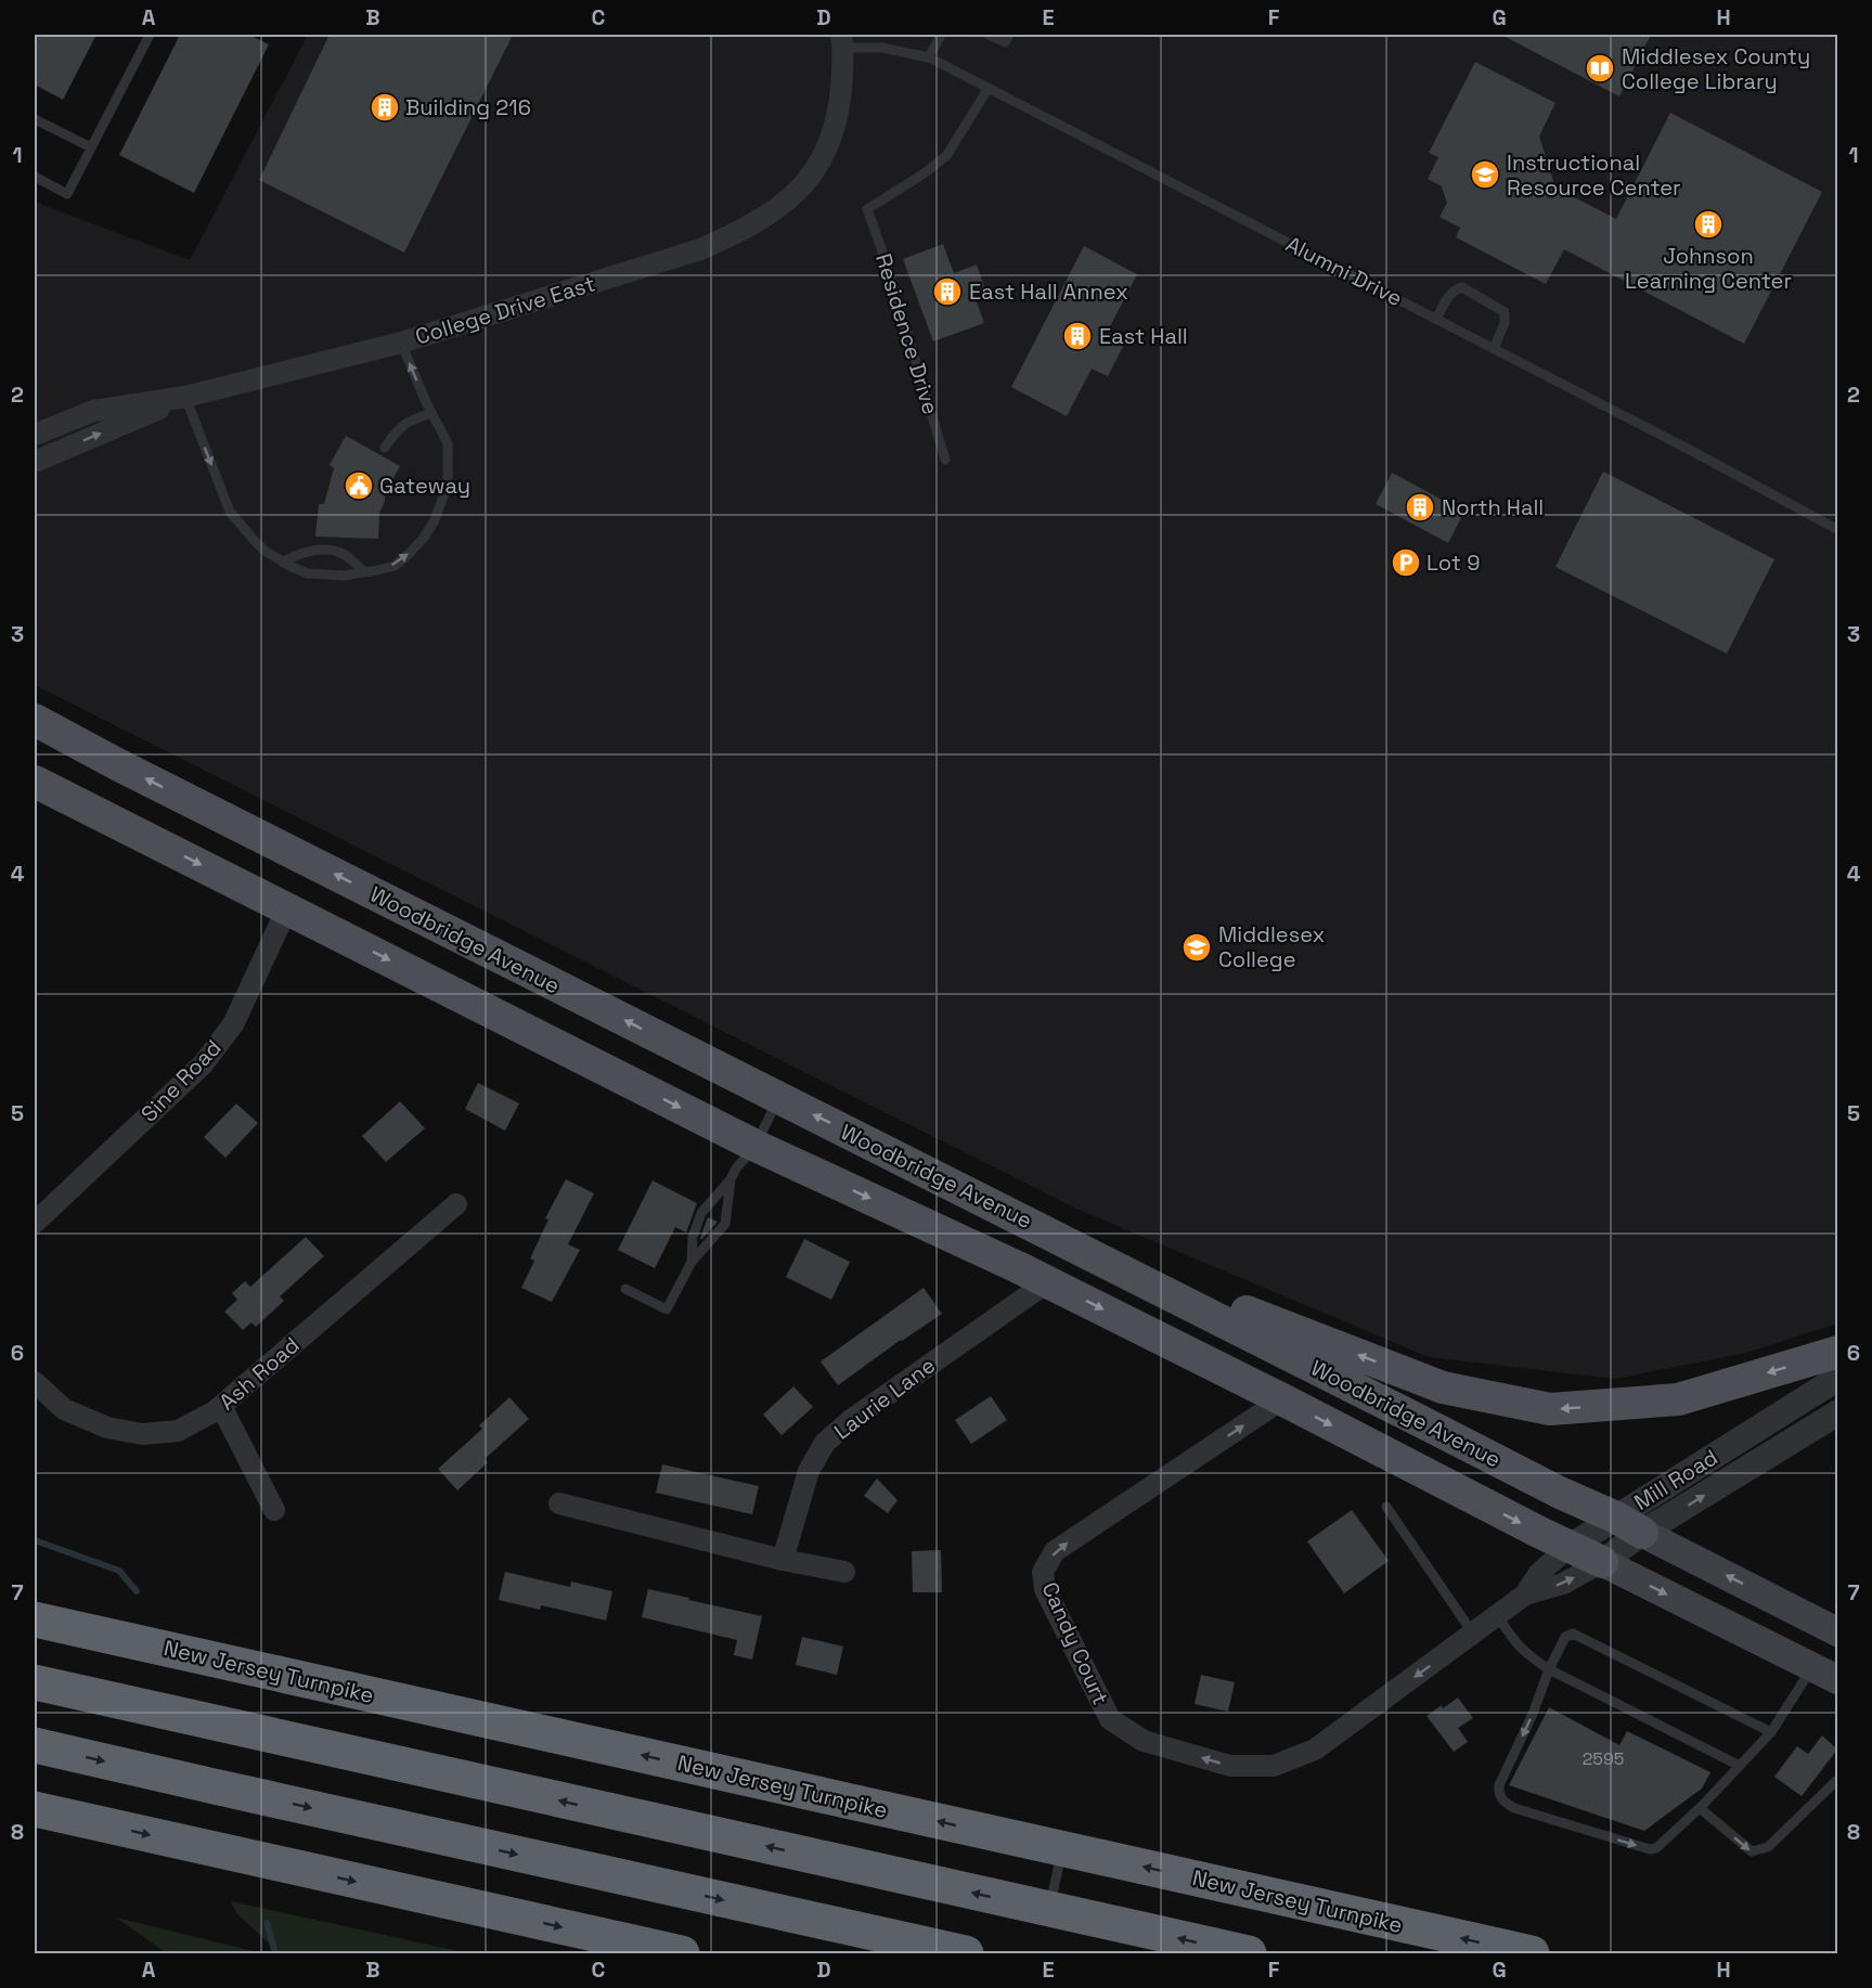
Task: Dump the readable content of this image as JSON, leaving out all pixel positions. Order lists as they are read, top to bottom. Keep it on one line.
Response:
{"streets":{"highway":["New Jersey Turnpike"],"main road":["Woodbridge Avenue"],"street":["College Drive East","Sine Road","Ash Road","Laurie Lane","Mill Road","Candy Court"],"lane":["Alumni Drive","Residence Drive"]},"crossings":[["Alumni Drive","College Drive East"],["Alumni Drive","Residence Drive"],["Woodbridge Avenue","Sine Road"],["Woodbridge Avenue","Laurie Lane"],["Woodbridge Avenue","Mill Road"],["Woodbridge Avenue","Candy Court"],["Mill Road","Candy Court"]],"places":{"library":["Middlesex County College Library"],"building":["Building 216","Johnson Learning Center","East Hall Annex","East Hall","North Hall"],"school or university":["Instructional Resource Center","Middlesex College"],"public building":["Gateway"],"parking":["Lot 9"]},"house_numbers":["2595"],"grid":{"columns":["A","B","C","D","E","F","G","H"],"rows":["1","2","3","4","5","6","7","8"]}}
